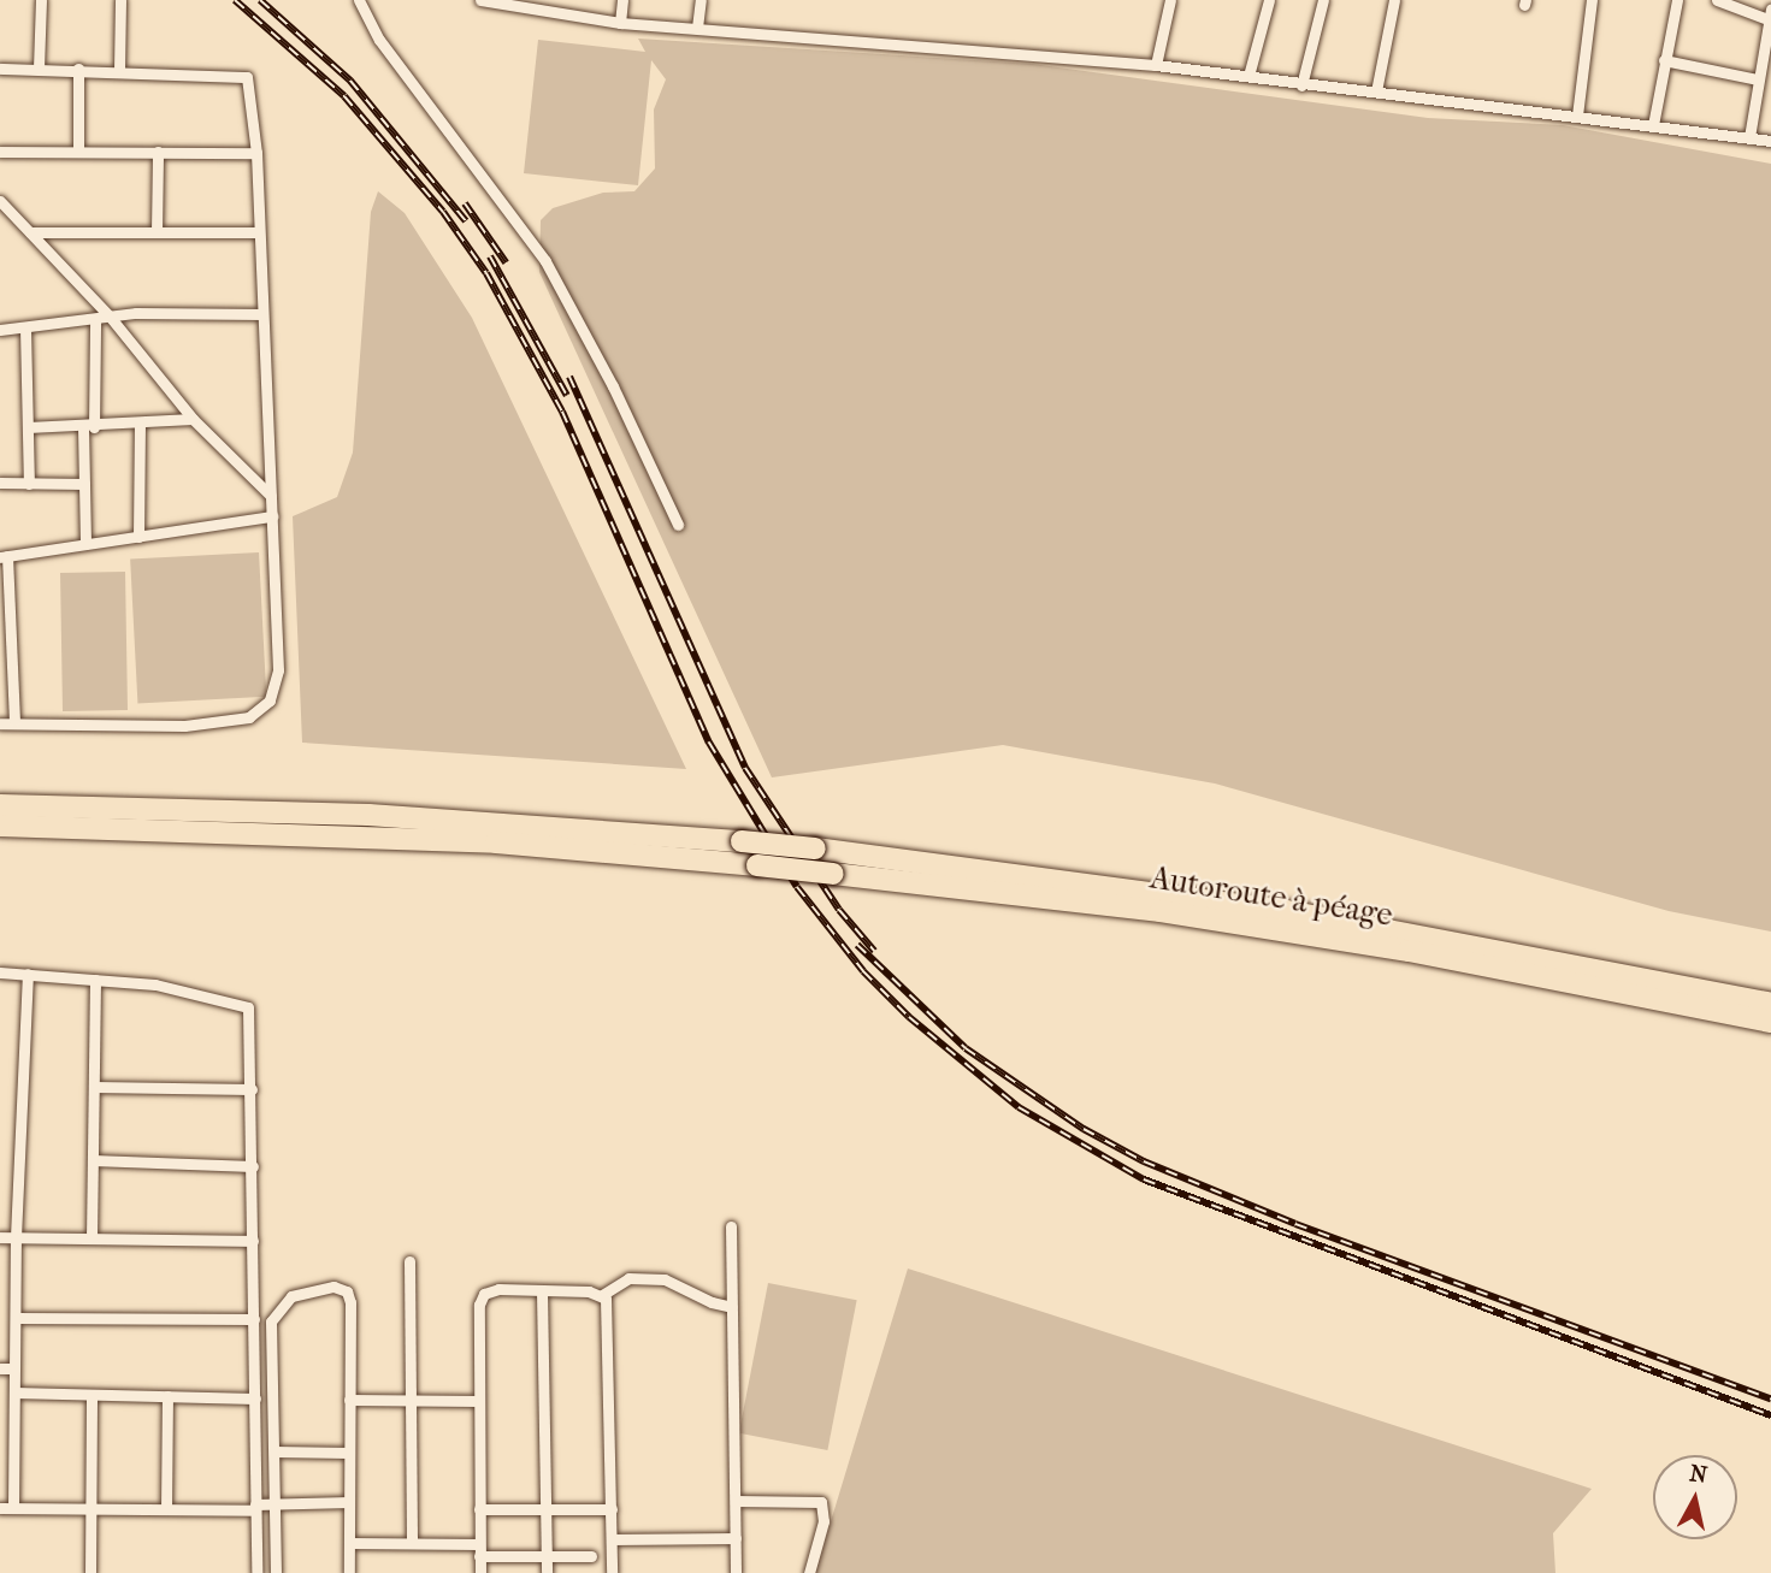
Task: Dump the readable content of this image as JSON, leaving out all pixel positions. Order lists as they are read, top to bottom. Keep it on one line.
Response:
{"streets":{"highway":["Autoroute à péage"]},"north":"top"}
